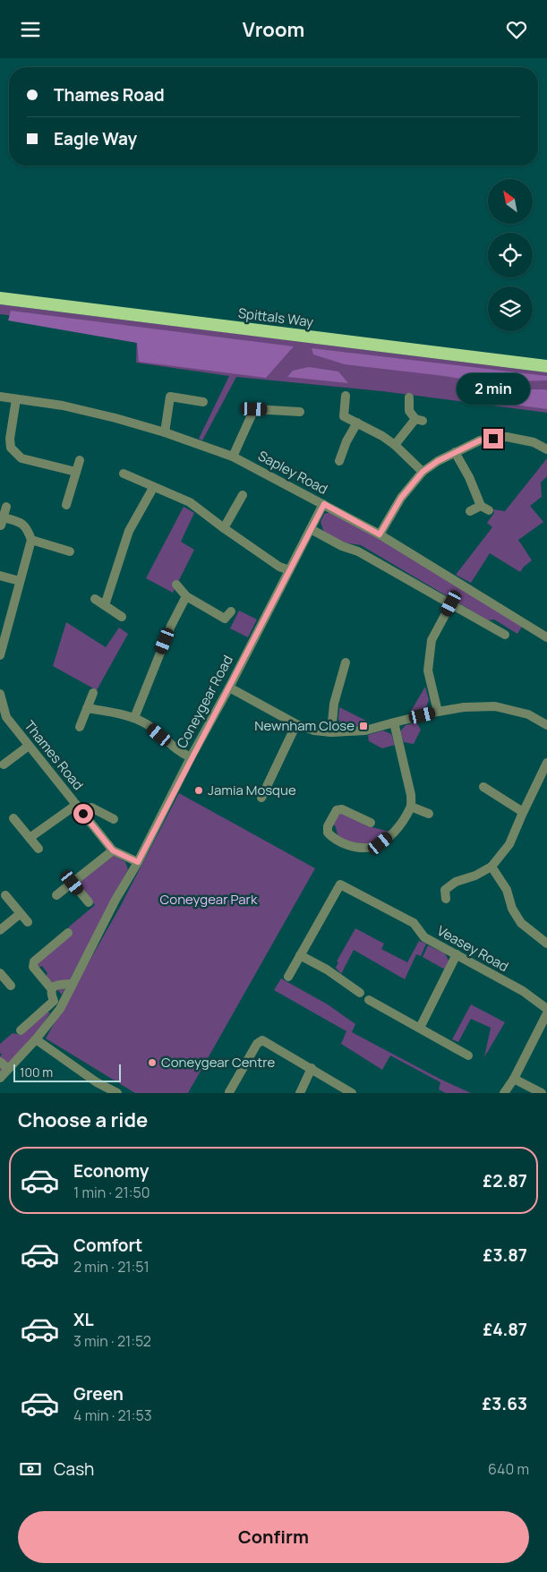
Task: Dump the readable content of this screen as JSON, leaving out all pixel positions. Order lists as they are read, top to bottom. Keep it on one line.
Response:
{"streets":{"highway":["Spittals Way"],"street":["Sapley Road","Coneygear Road","Thames Road","Veasey Road"]},"crossings":[["Sapley Road","Coneygear Road"],["Coneygear Road","Thames Road"]],"parks":["Coneygear Park"],"places":{"transit":["Newnham Close"],"other":["Jamia Mosque","Coneygear Centre"]},"scale_bar":"100 m","north":"top left","page":{"header":"Vroom","banner":["Thames Road","Eagle Way"],"bubble":"2 min","scale":"100 m","heading":"Choose a ride","list":[{"name":"Economy","note":"1 min · 21:50","value":"£2.87"},{"name":"Comfort","note":"2 min · 21:51","value":"£3.87"},{"name":"XL","note":"3 min · 21:52","value":"£4.87"},{"name":"Green","note":"4 min · 21:53","value":"£3.63"}],"pay":["Cash","640 m"],"buttons":"Confirm"}}
